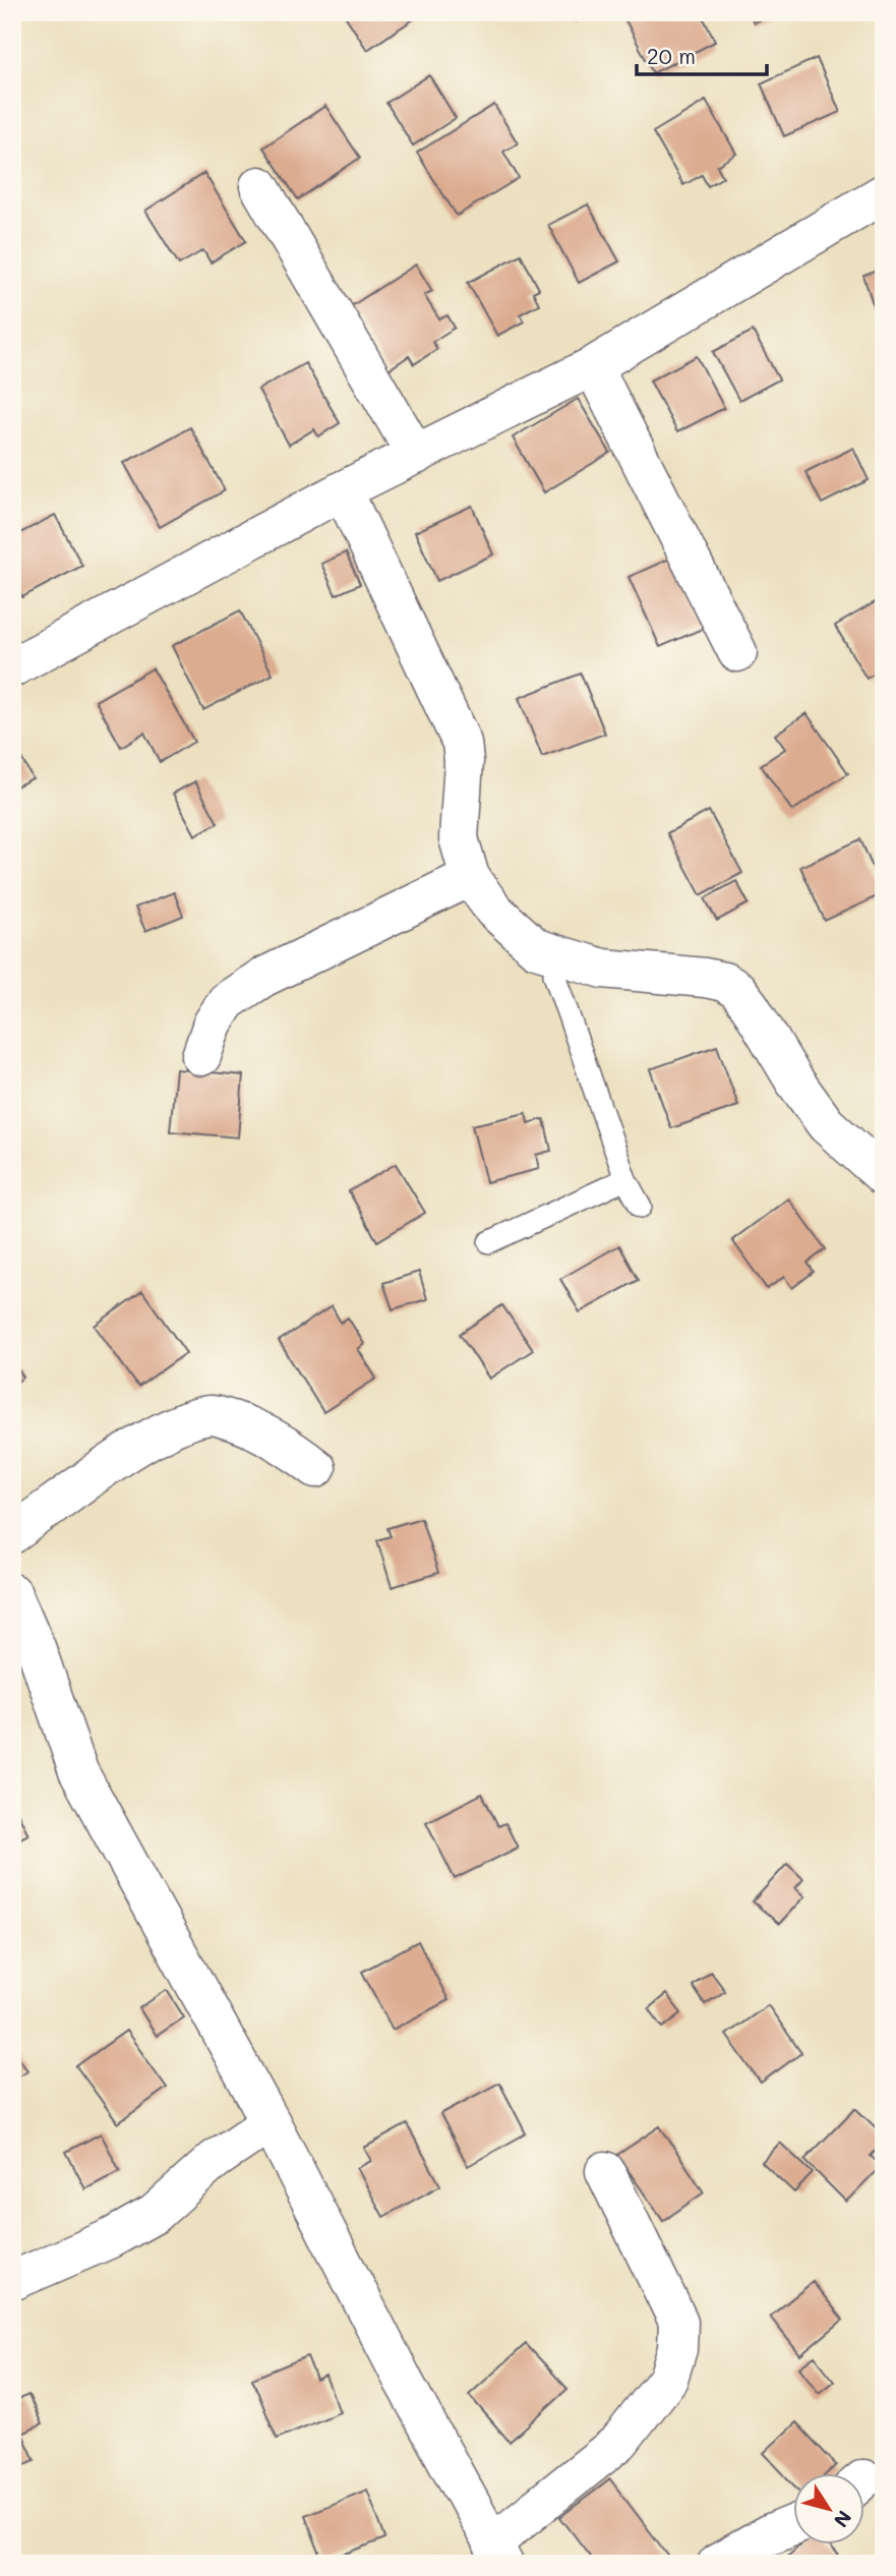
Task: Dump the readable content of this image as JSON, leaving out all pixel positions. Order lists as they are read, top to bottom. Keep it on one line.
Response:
{"scale_bar":"20 m","north":"bottom right"}
